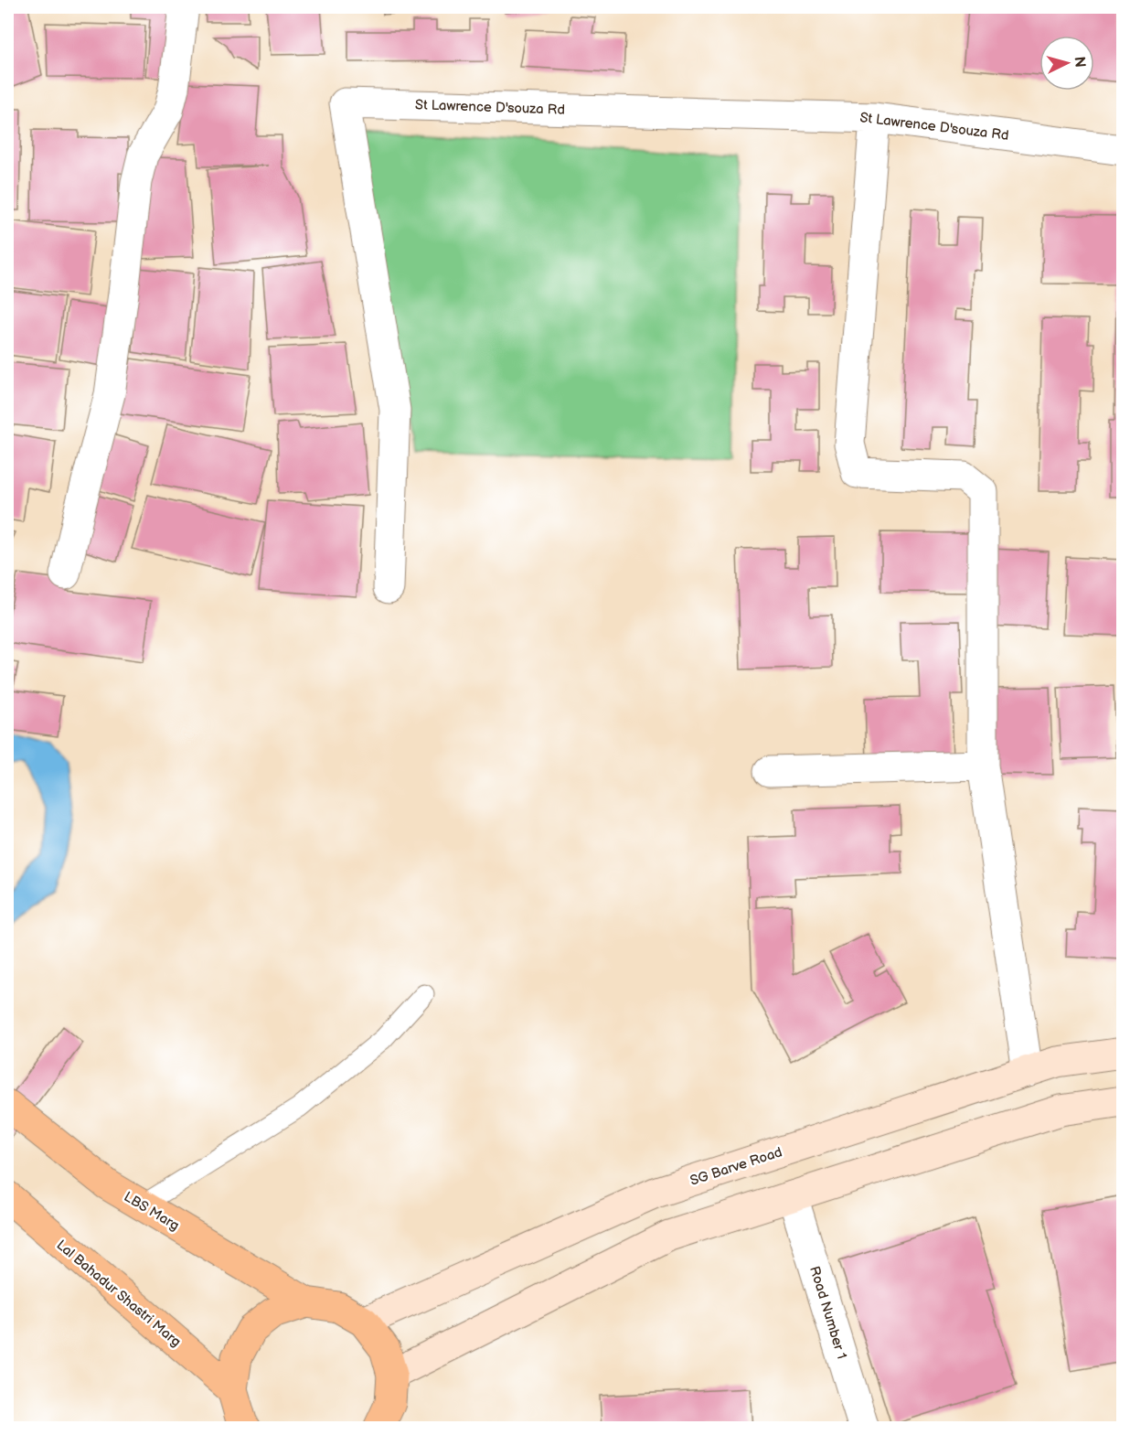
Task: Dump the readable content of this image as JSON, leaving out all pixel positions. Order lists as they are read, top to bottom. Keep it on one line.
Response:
{"streets":{"main road":["SG Barve Road","LBS Marg","Lal Bahadur Shastri Marg"],"street":["St Lawrence D'souza Rd","Road Number 1"]},"north":"right"}
